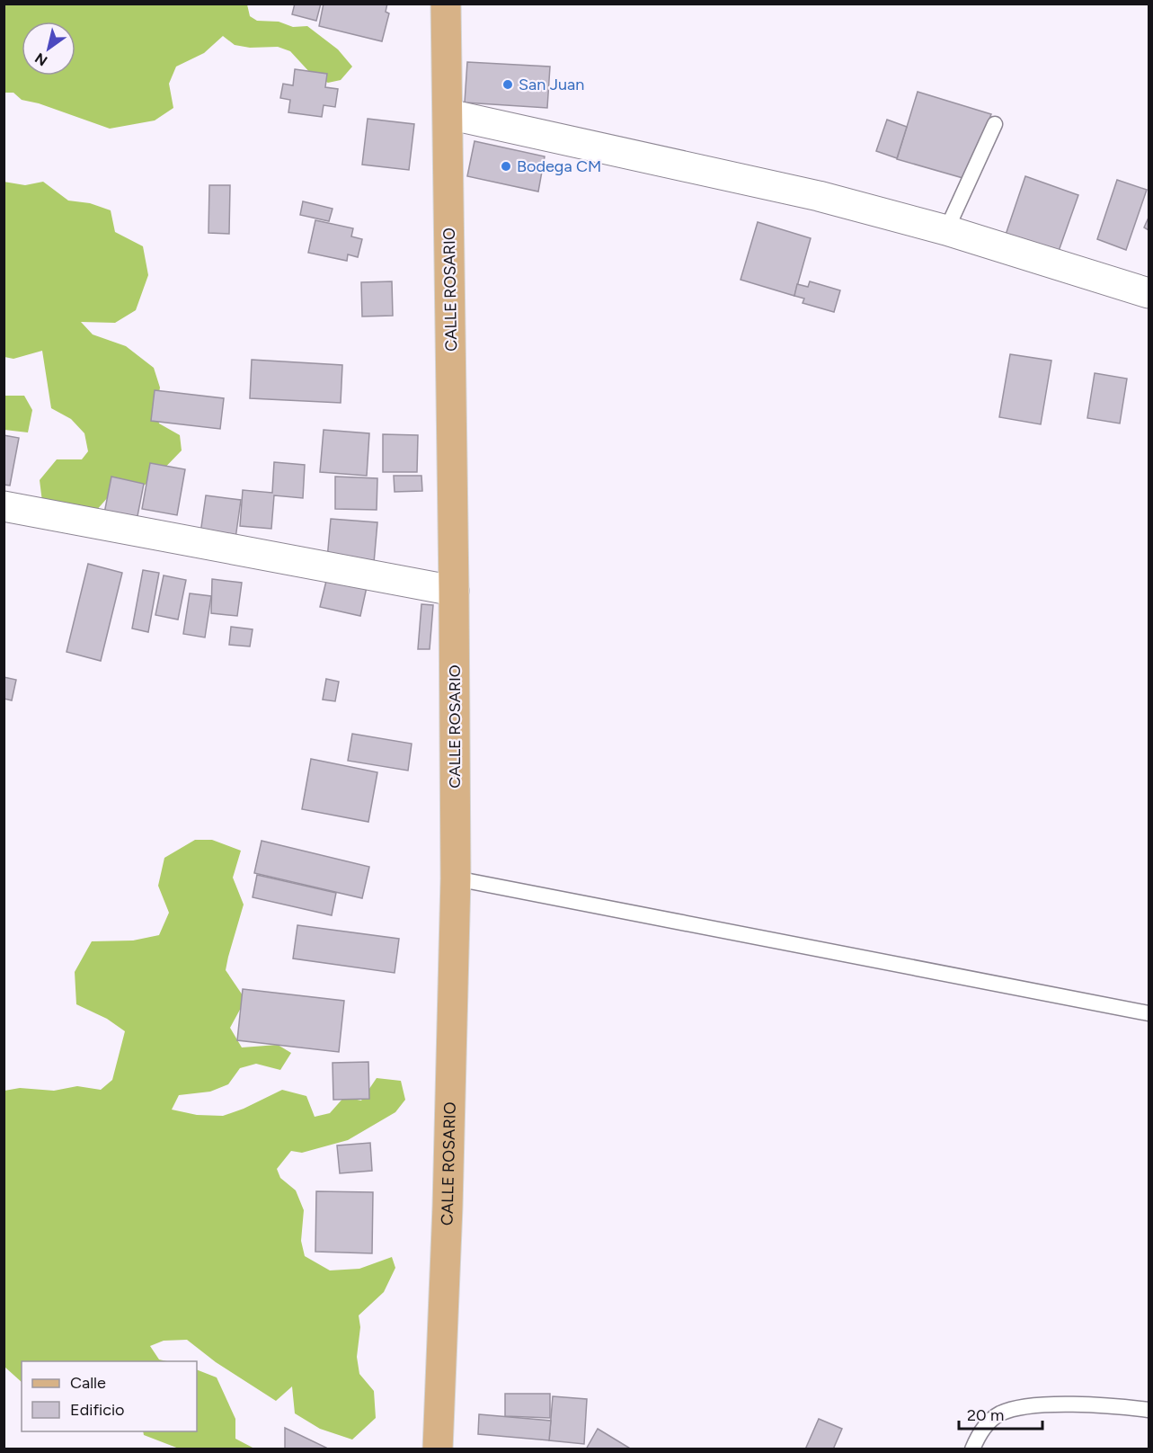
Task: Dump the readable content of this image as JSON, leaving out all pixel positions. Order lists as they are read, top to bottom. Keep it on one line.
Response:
{"streets":{"main road":["CALLE ROSARIO"]},"places":["San Juan","Bodega CM"],"legend":["Calle","Edificio"],"scale_bar":"20 m","north":"bottom left"}
